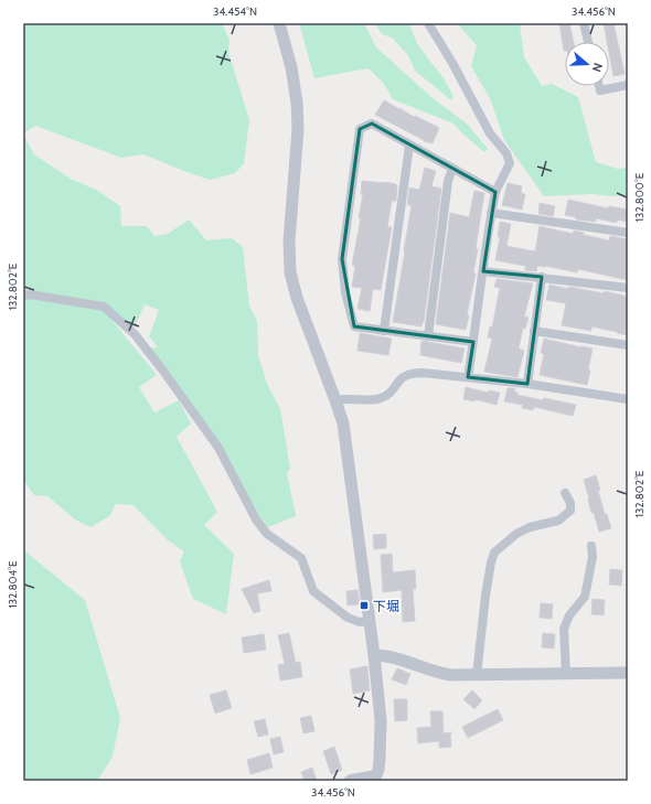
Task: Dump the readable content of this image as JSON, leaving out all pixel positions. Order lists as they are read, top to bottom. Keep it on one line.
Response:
{"places":{"transit":["下堀"]},"north":"right","coordinates":["34.454°N","34.456°N","132.800°E","132.802°E","132.804°E"]}
